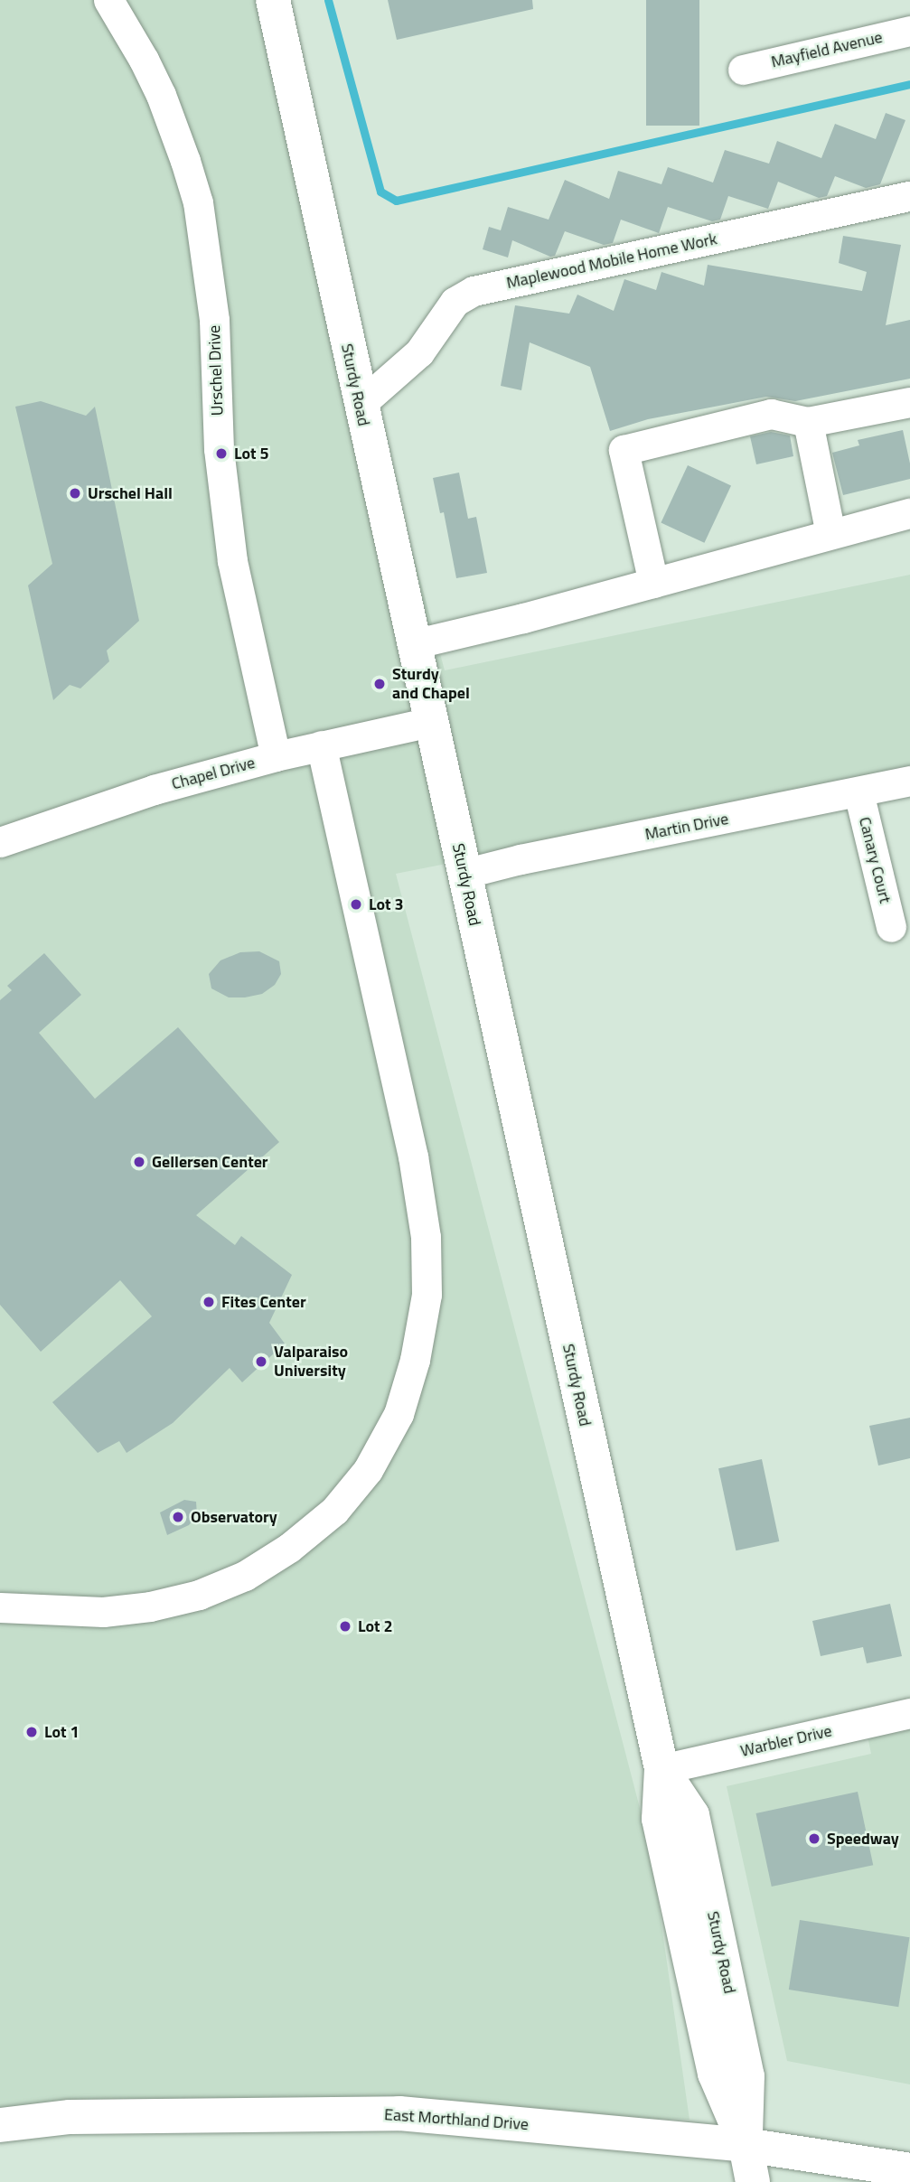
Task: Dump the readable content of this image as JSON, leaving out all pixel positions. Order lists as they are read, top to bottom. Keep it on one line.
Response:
{"streets":{"main road":["Sturdy Road","East Morthland Drive"],"street":["Mayfield Avenue","Maplewood Mobile Home Work","Urschel Drive","Chapel Drive","Martin Drive","Canary Court","Warbler Drive"]},"crossings":[["Maplewood Mobile Home Work","Sturdy Road"],["Urschel Drive","Chapel Drive"],["Sturdy Road","Chapel Drive"],["Sturdy Road","Martin Drive"],["Sturdy Road","Warbler Drive"],["Sturdy Road","East Morthland Drive"],["Martin Drive","Canary Court"]],"places":["Lot 5","Urschel Hall","Sturdy and Chapel","Lot 3","Gellersen Center","Fites Center","Valparaiso University","Observatory","Lot 2","Lot 1","Speedway"]}
